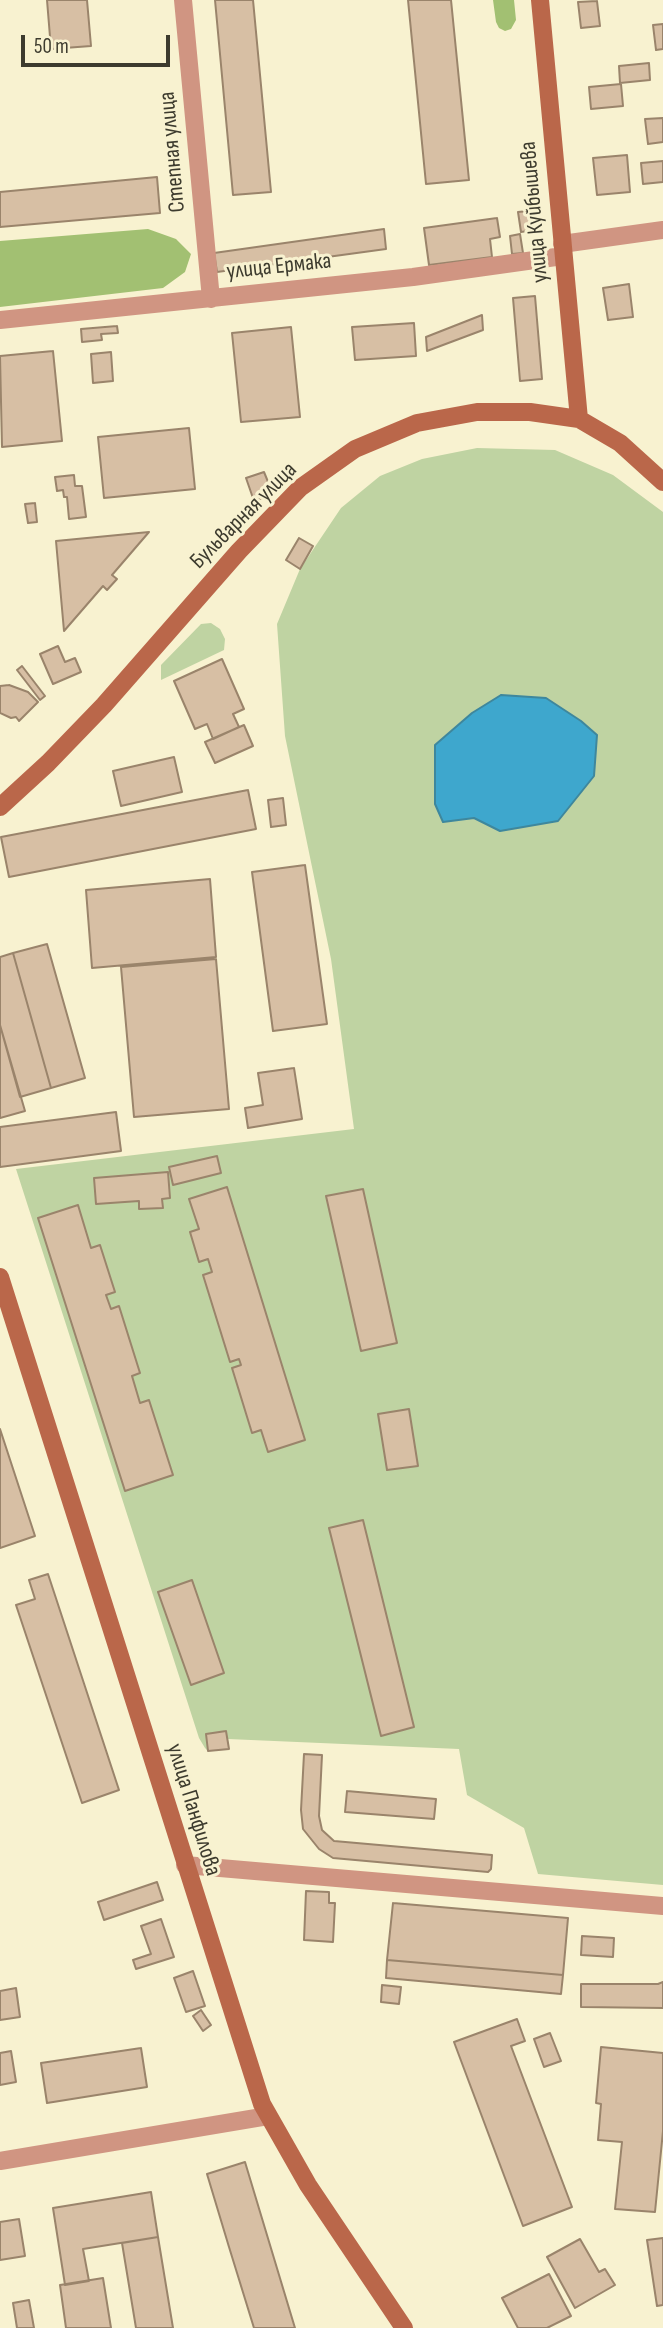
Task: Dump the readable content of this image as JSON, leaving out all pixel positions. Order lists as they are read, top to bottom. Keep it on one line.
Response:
{"streets":{"main road":["улица Куйбышева","Бульварная улица","улица Панфилова"],"street":["Степная улица","улица Ермака"]},"crossings":[["Степная улица","улица Ермака"],["улица Куйбышева","улица Ермака"],["улица Куйбышева","Бульварная улица"]],"scale_bar":"50 m"}
